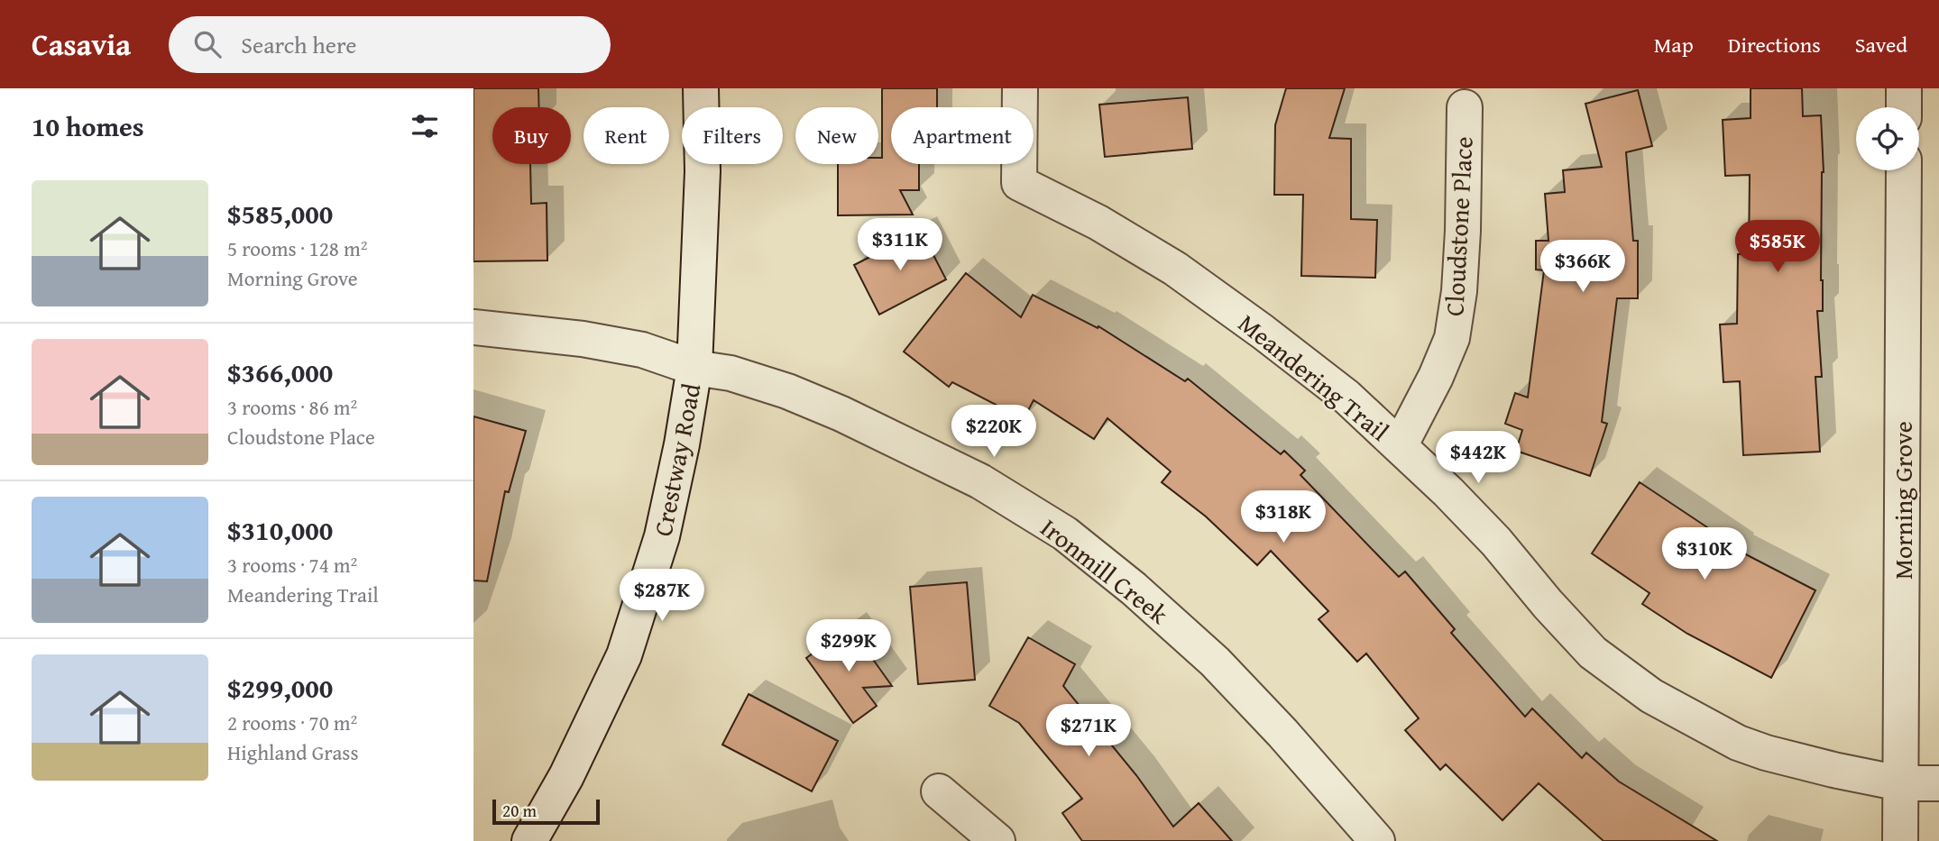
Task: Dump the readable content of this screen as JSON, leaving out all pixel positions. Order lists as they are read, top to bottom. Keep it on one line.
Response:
{"streets":{"street":["Cloudstone Place","Meandering Trail","Crestway Road","Morning Grove","Ironmill Creek"]},"crossings":[["Cloudstone Place","Meandering Trail"],["Meandering Trail","Morning Grove"],["Crestway Road","Ironmill Creek"]],"scale_bar":"20 m","page":{"header":"Casavia","search":"Search here","nav":["Map","Directions","Saved"],"heading":"10 homes","chip":["Buy","Rent","Filters","New","Apartment"],"list":[{"name":"$585,000","note":"5 rooms · 128 m² · Morning Grove"},{"name":"$366,000","note":"3 rooms · 86 m² · Cloudstone Place"},{"name":"$310,000","note":"3 rooms · 74 m² · Meandering Trail"},{"name":"$299,000","note":"2 rooms · 70 m² · Highland Grass"}],"price":["$311K","$585K","$366K","$220K","$442K","$318K","$310K","$287K","$299K","$271K"],"scale":"20 m"}}
